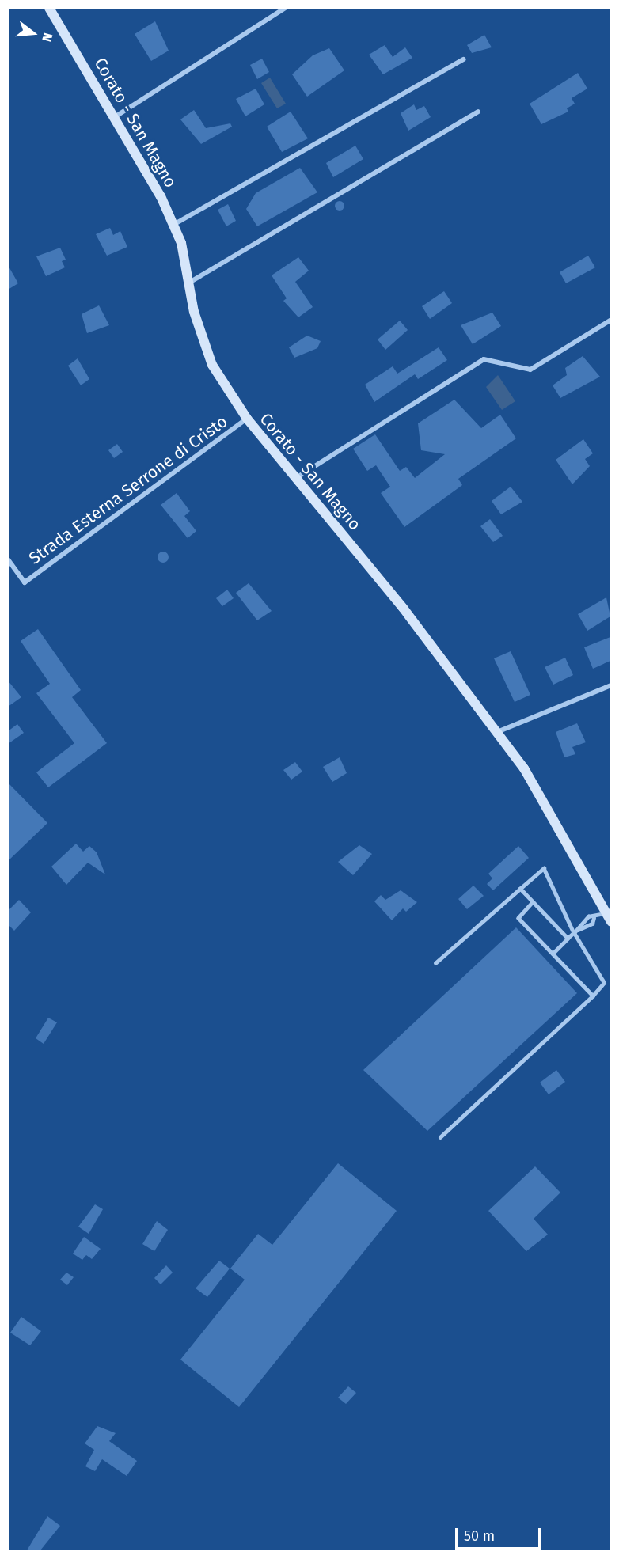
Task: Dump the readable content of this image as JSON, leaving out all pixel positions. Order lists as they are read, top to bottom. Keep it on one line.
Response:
{"streets":{"main road":["Corato - San Magno"],"street":["Strada Esterna Serrone di Cristo"]},"crossings":[["Corato - San Magno","Strada Esterna Serrone di Cristo"]],"scale_bar":"50 m","north":"right"}
